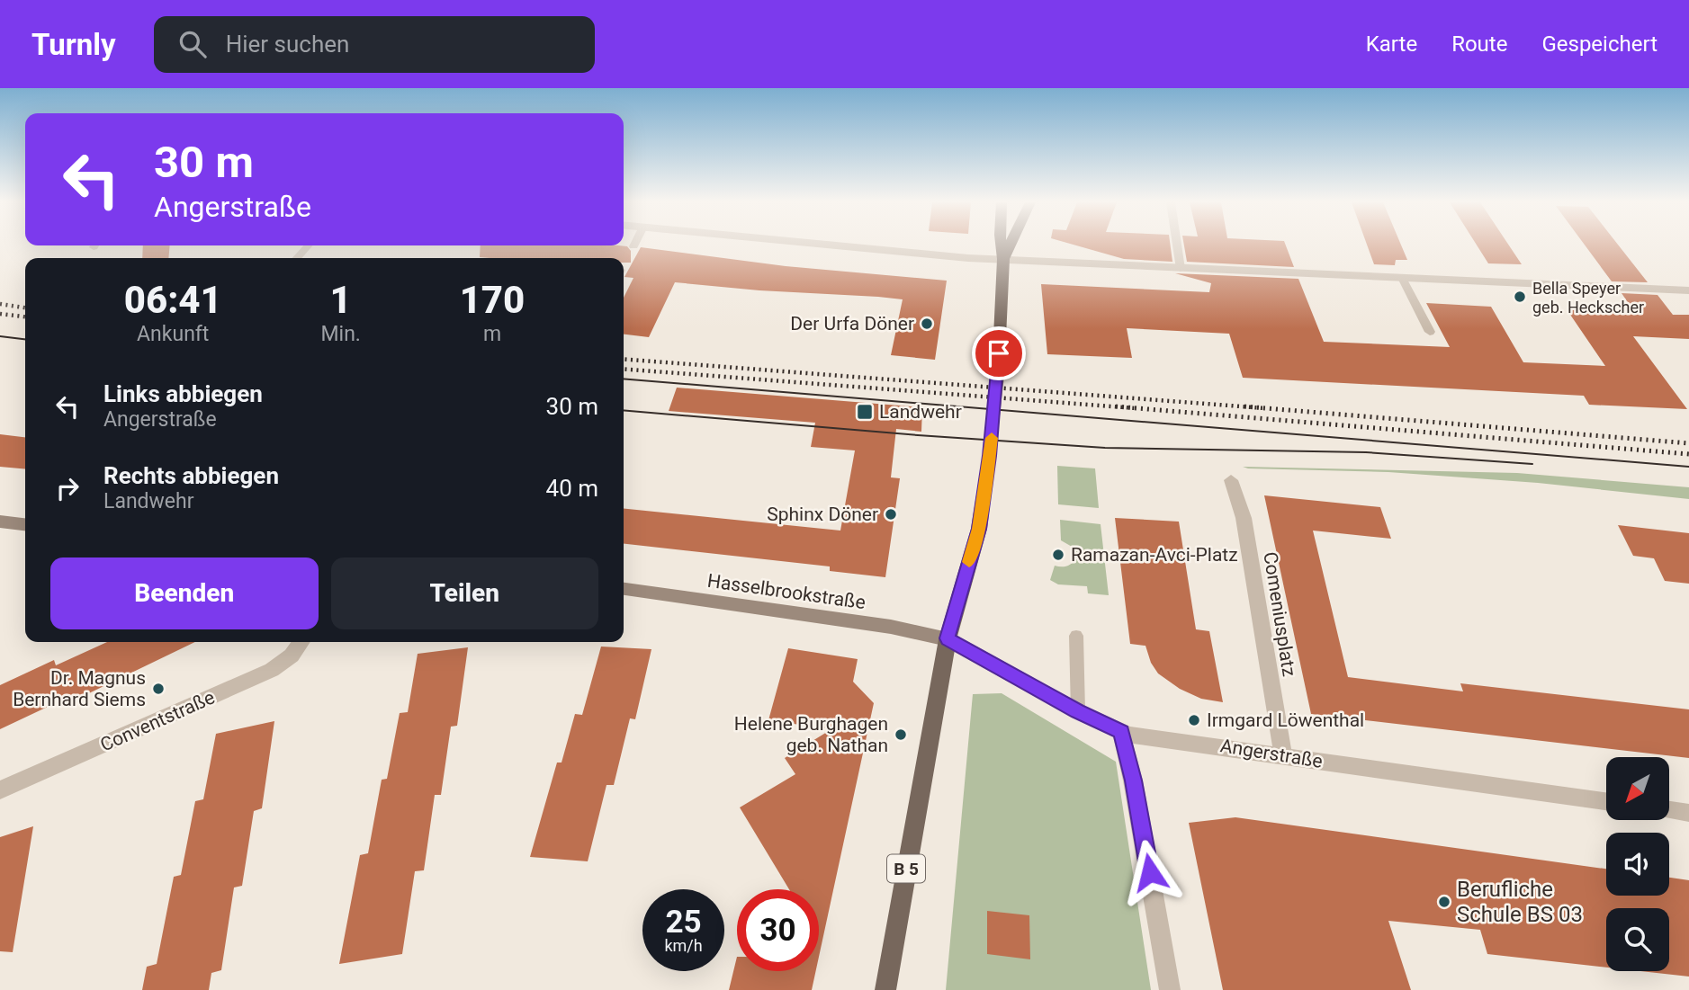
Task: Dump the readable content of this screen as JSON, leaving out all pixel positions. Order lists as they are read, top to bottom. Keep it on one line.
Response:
{"streets":{"main road":["B 5"],"street":["Hasselbrookstraße","Comeniusplatz","Conventstraße","Angerstraße"]},"crossings":[["Hasselbrookstraße","Angerstraße"],["Hasselbrookstraße","B 5"],["Comeniusplatz","Angerstraße"],["Angerstraße","B 5"]],"places":{"other":["Bella Speyer geb. Heckscher","Der Urfa Döner","Sphinx Döner","Ramazan-Avci-Platz","Dr. Magnus Bernhard Siems","Irmgard Löwenthal","Helene Burghagen geb. Nathan","Berufliche Schule BS 03"],"transit":["Landwehr"]},"north":"bottom left","page":{"header":"Turnly","search":"Hier suchen","nav":["Karte","Route","Gespeichert"],"turn":["30 m","Angerstraße"],"eta":["06:41","Ankunft","1","Min.","170","m"],"list":[{"name":"Links abbiegen","note":"Angerstraße","value":"30 m"},{"name":"Rechts abbiegen","note":"Landwehr","value":"40 m"}],"buttons":["Beenden","Teilen"],"speed":"25 km/h","limit":"30"}}
